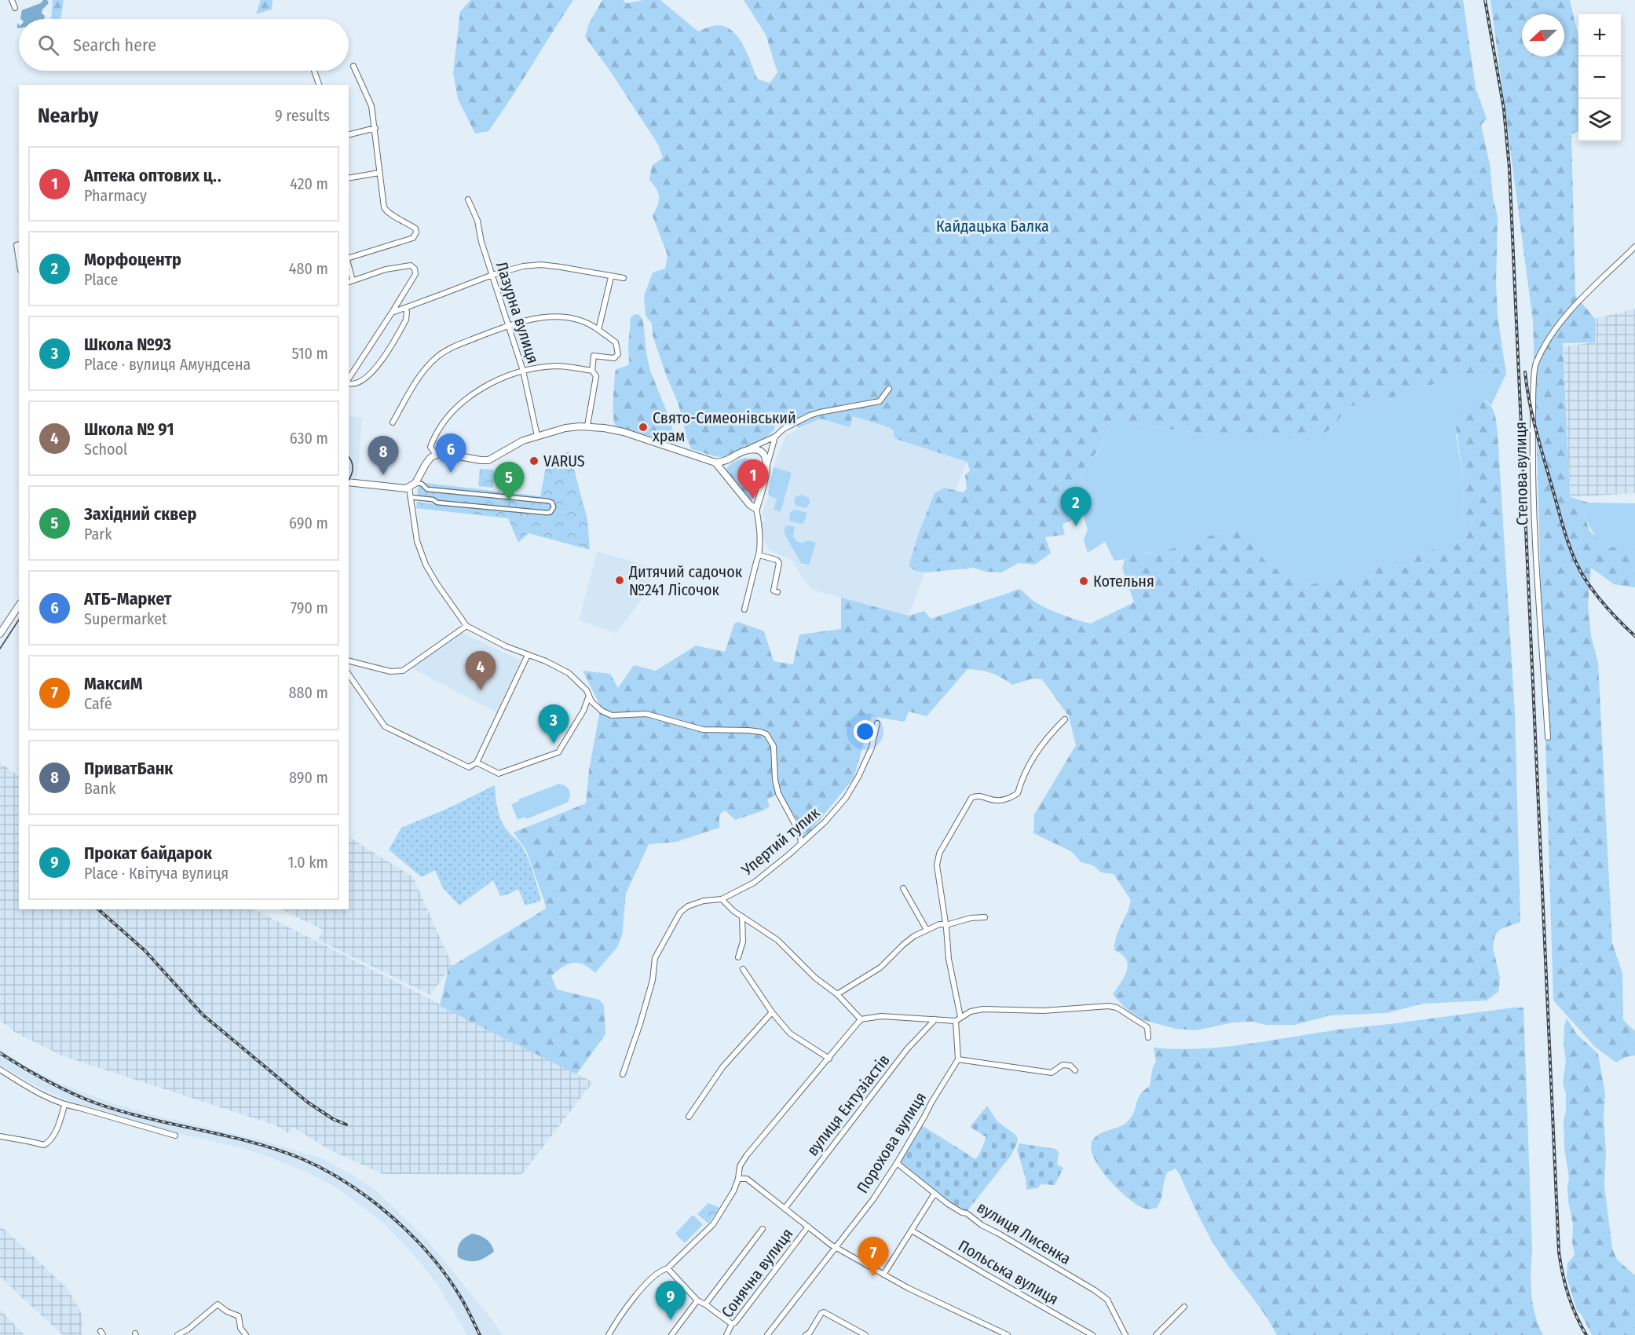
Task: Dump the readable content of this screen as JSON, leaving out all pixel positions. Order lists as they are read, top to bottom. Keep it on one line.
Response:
{"streets":{"street":["Лазурна вулиця","Степова вулиця","Упертий тупик","вулиця Ентузіастів","Порохова вулиця","вулиця Лисенка","Польська вулиця","Сонячна вулиця"]},"crossings":[["Порохова вулиця","вулиця Лисенка"]],"parks":["Кайдацька Балка"],"places":["Свято-Симеонівський храм","VARUS","Дитячий садочок №241 Лісочок","Котельня"],"north":"left","page":{"map_buttons":["+","−"],"search":"Search here","heading":["Nearby","9 results"],"list":[{"mark":"1","name":"Аптека оптових ц‥","note":"Pharmacy","value":"420 m"},{"mark":"2","name":"Морфоцентр","note":"Place","value":"480 m"},{"mark":"3","name":"Школа №93","note":"Place · вулиця Амундсена","value":"510 m"},{"mark":"4","name":"Школа № 91","note":"School","value":"630 m"},{"mark":"5","name":"Західний сквер","note":"Park","value":"690 m"},{"mark":"6","name":"АТБ-Маркет","note":"Supermarket","value":"790 m"},{"mark":"7","name":"МаксиМ","note":"Café","value":"880 m"},{"mark":"8","name":"ПриватБанк","note":"Bank","value":"890 m"},{"mark":"9","name":"Прокат байдарок","note":"Place · Квітуча вулиця","value":"1.0 km"}],"pins":["6","8","1","5","2","4","3","7","9"]}}
